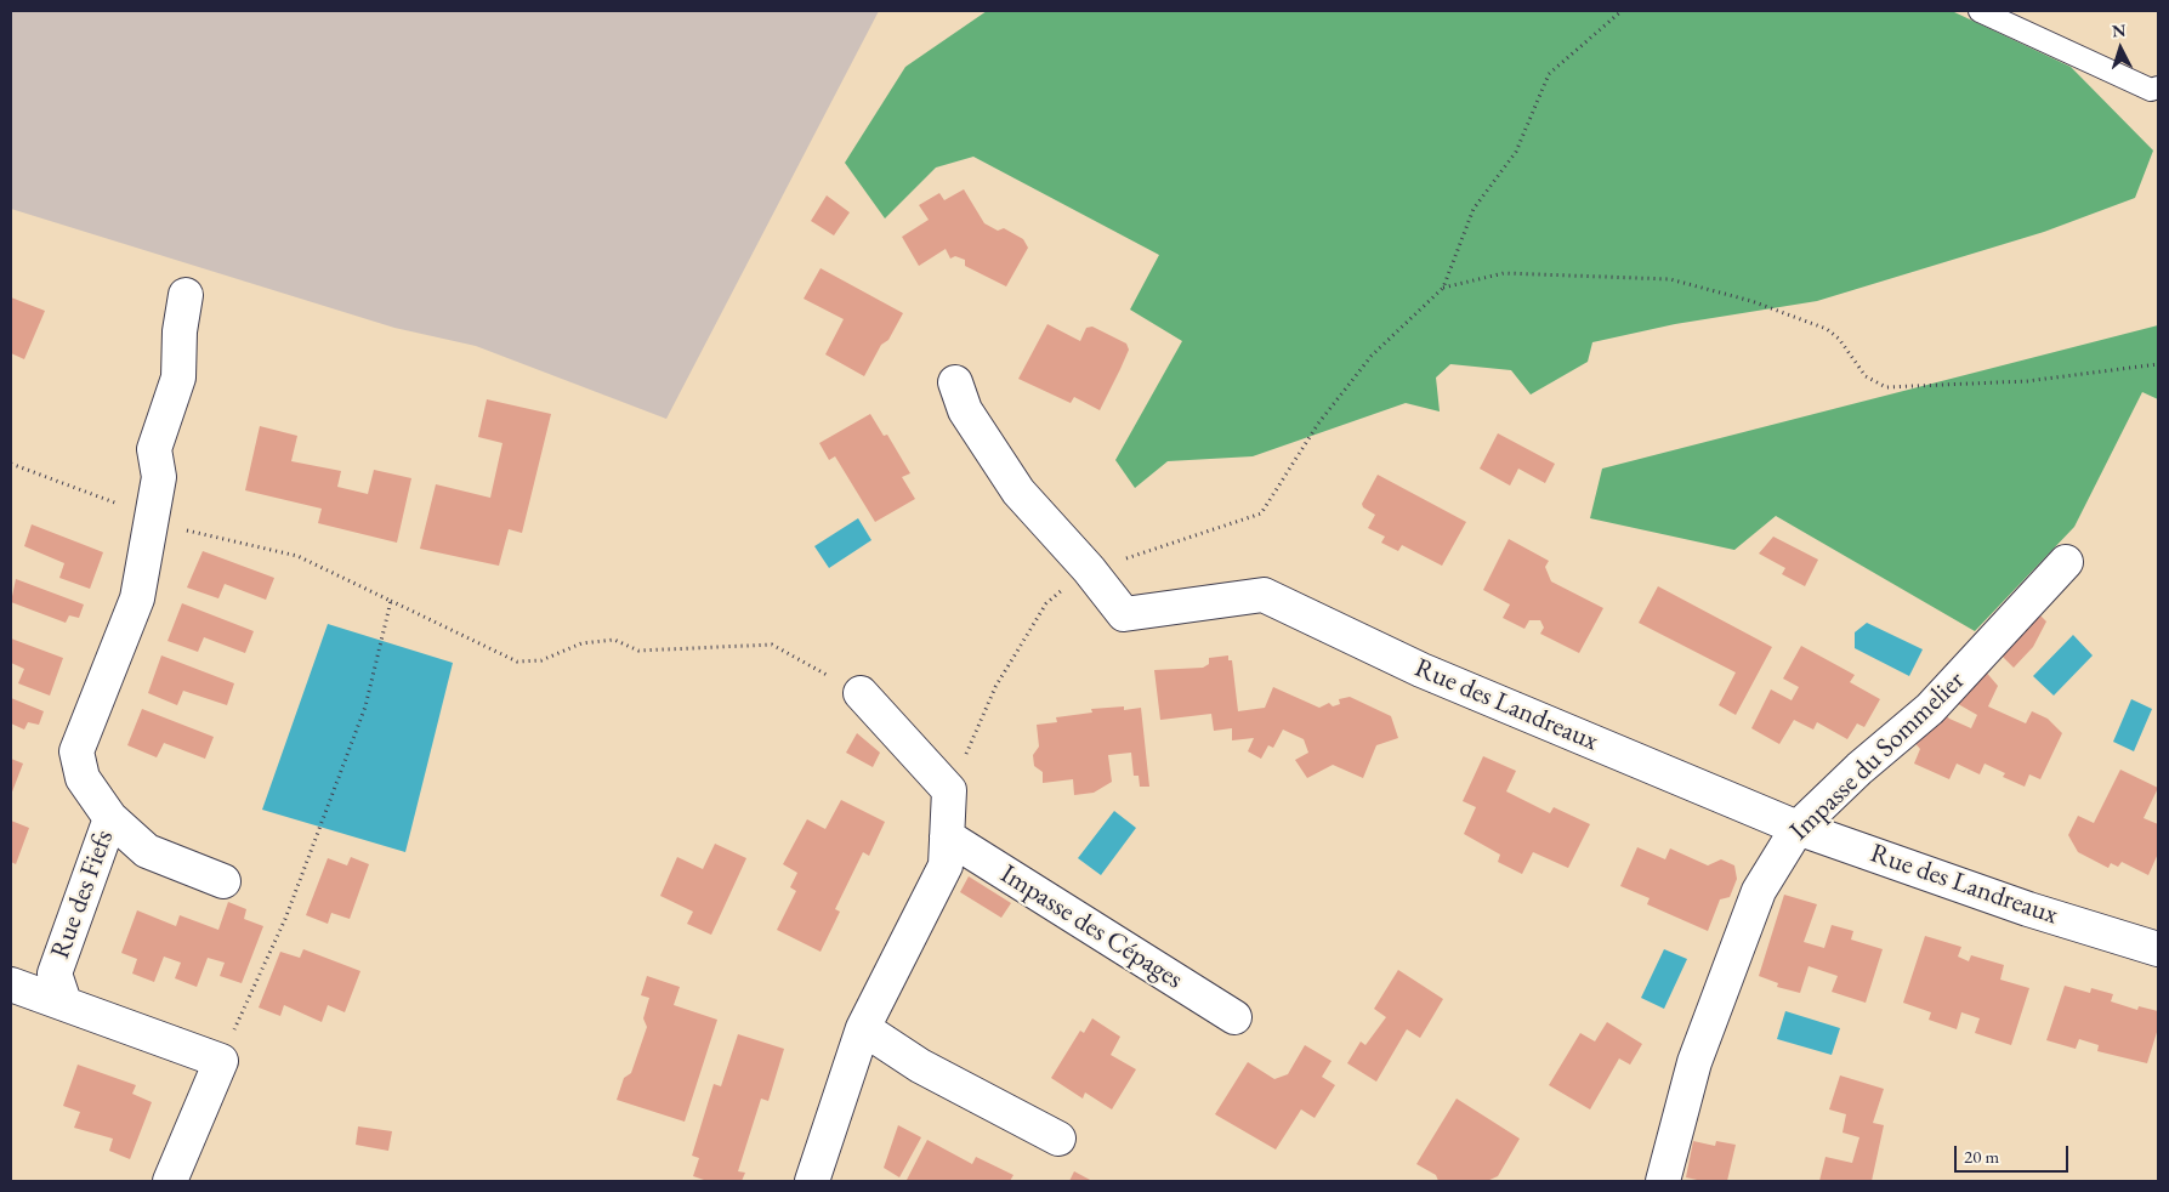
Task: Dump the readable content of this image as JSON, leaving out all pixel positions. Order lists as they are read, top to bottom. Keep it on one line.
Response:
{"streets":{"street":["Rue des Landreaux","Impasse du Sommelier","Rue des Fiefs","Impasse des Cépages"]},"crossings":[["Rue des Landreaux","Impasse du Sommelier"]],"scale_bar":"20 m","north":"top"}
